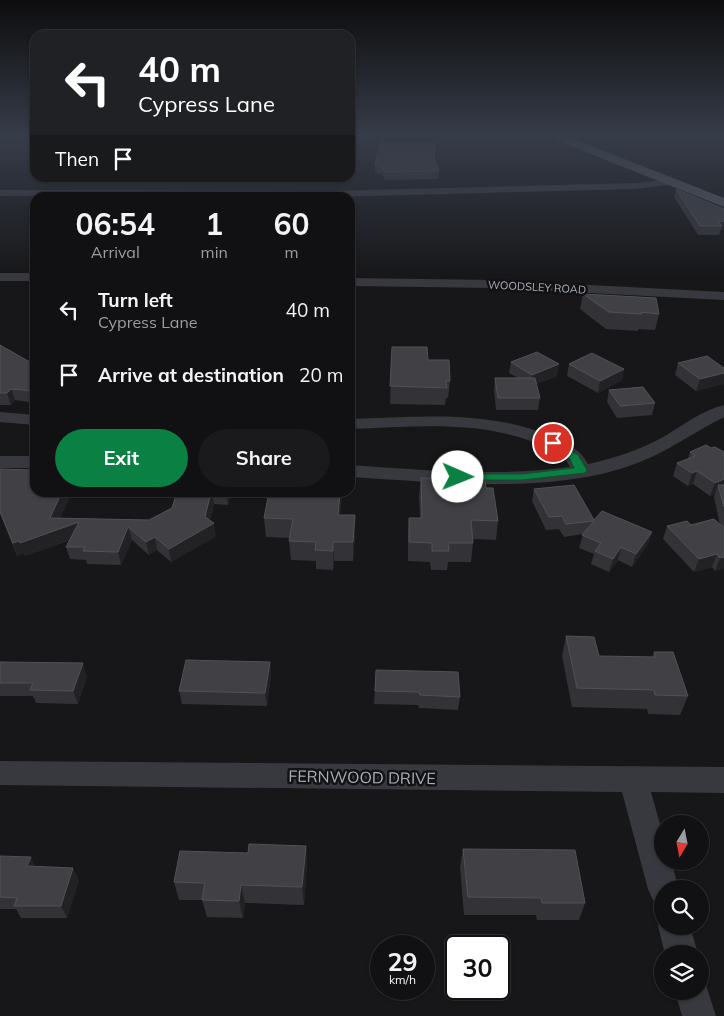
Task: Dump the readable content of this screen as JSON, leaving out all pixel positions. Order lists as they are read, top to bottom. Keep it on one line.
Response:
{"streets":{"street":["WOODSLEY ROAD","FERNWOOD DRIVE"]},"north":"bottom","page":{"turn":["40 m","Cypress Lane"],"then":"Then","eta":["06:54","Arrival","1","min","60","m"],"list":[{"name":"Turn left","note":"Cypress Lane","value":"40 m"},{"name":"Arrive at destination","value":"20 m"}],"buttons":["Exit","Share"],"speed":"29 km/h","limit":"30"}}
